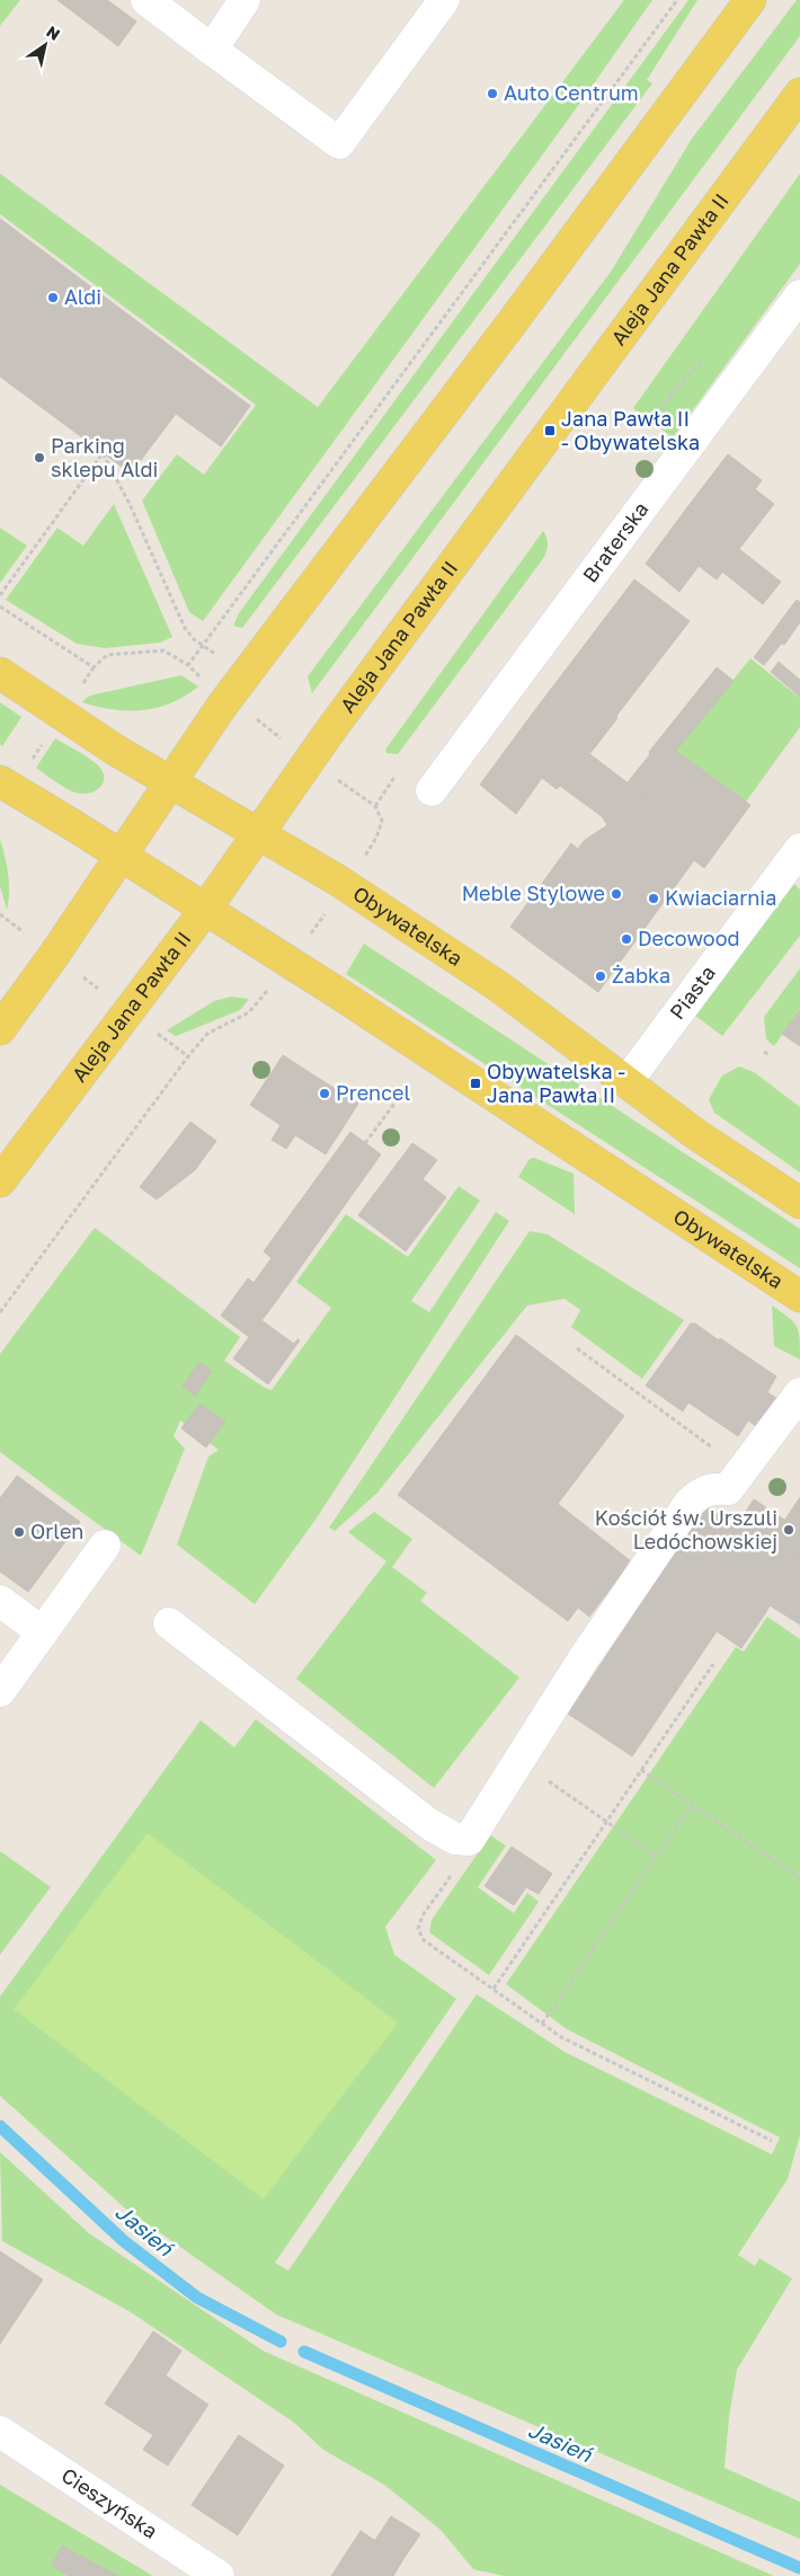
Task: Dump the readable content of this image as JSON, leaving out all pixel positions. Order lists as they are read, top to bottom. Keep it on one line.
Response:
{"streets":{"main road":["Aleja Jana Pawła II","Obywatelska"],"street":["Braterska","Piasta","Cieszyńska"]},"crossings":[["Aleja Jana Pawła II","Obywatelska"],["Obywatelska","Piasta"]],"water":["Jasień"],"places":{"other":["Auto Centrum","Aldi","Parking sklepu Aldi","Meble Stylowe","Kwiaciarnia","Decowood","Żabka","Prencel","Kościół św. Urszuli Ledóchowskiej","Orlen"],"transit":["Jana Pawła II - Obywatelska","Obywatelska - Jana Pawła II"]},"north":"top right"}
